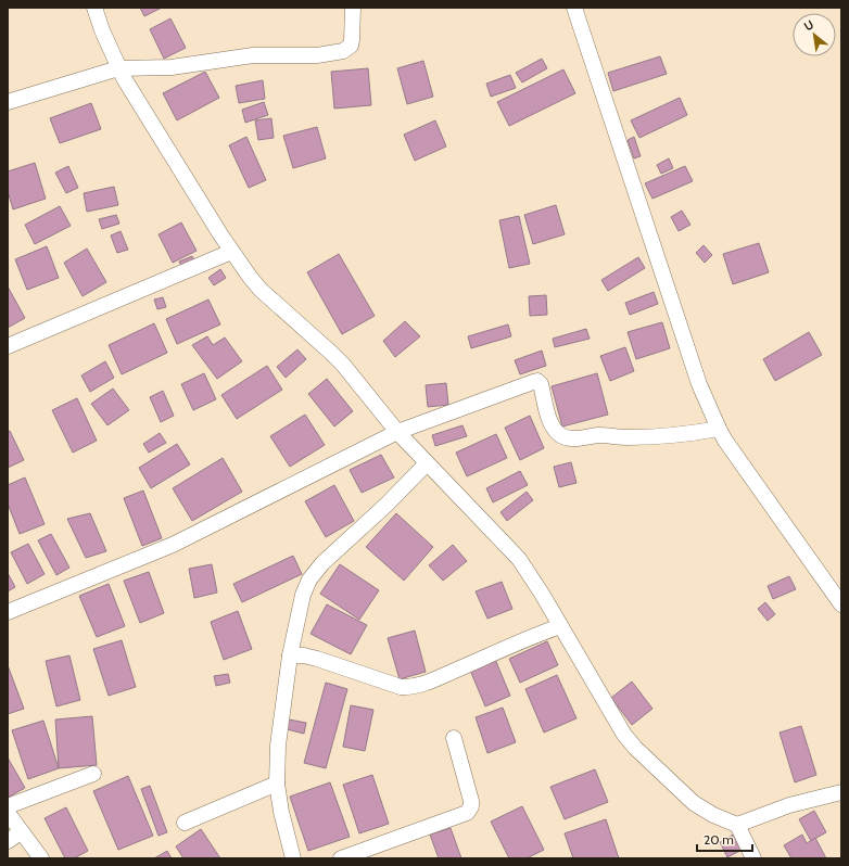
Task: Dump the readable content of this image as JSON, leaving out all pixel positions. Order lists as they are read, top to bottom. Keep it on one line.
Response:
{"scale_bar":"20 m","north":"top left"}
